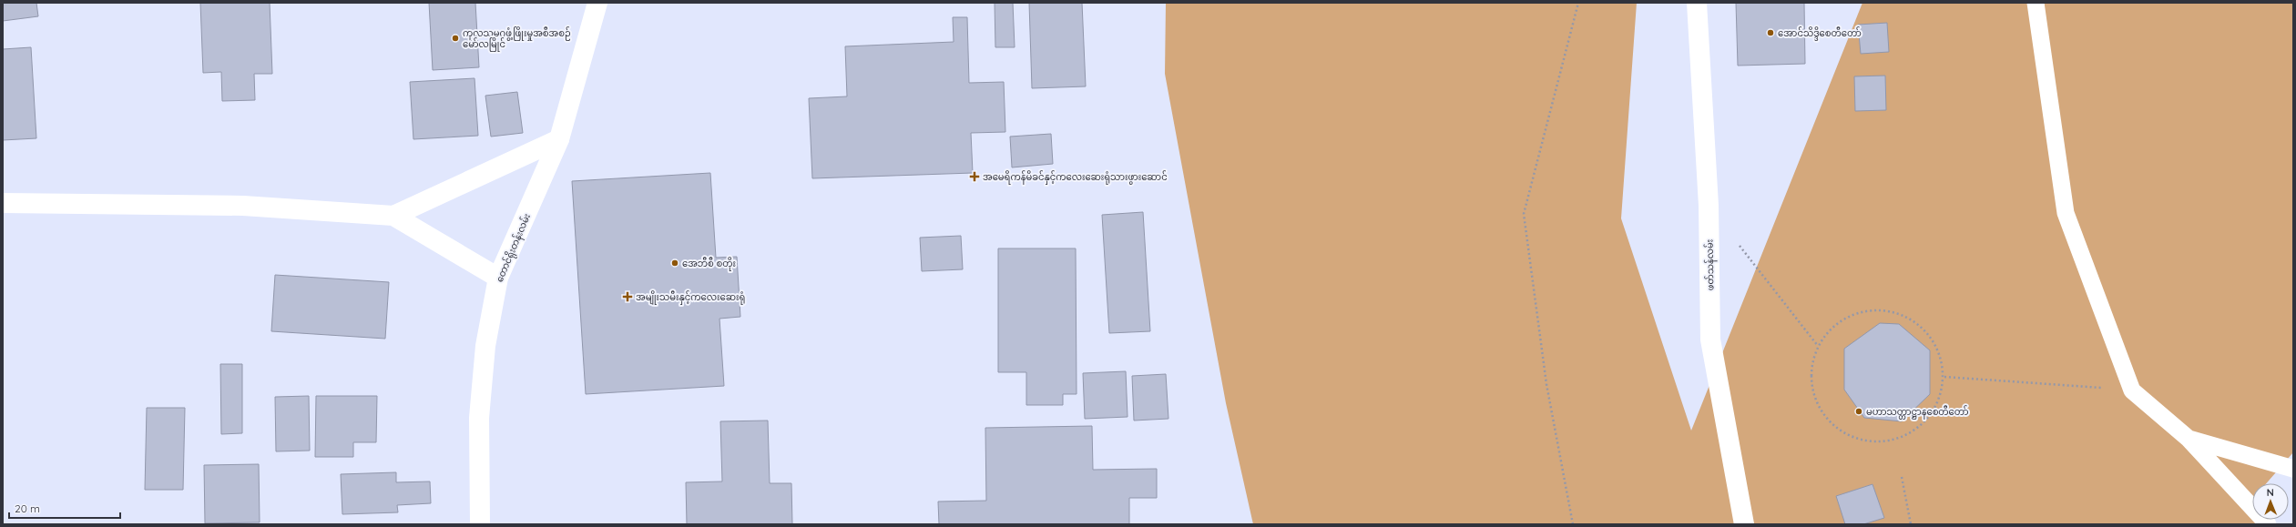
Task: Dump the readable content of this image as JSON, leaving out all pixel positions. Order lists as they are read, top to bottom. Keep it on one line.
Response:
{"streets":{"street":["တောင်ရိုးတန်းလမ်း","ဖတ်သန်လမ်း"]},"places":{"other":["အောင်သိဒ္ဒိစေတီတော်","ကုလသမဂ္ဂဖွံ့ဖြိုးမှုအစီအစဉ် မော်လမြိုင်","အေဘီစီ စတိုး","မဟာသတ္တာဋ္ဌာနစေတီတော်"],"health":["အမေရိကန်မိခင်နှင့်ကလေးဆေးရုံသားဖွားဆောင်","အမျိုးသမီးနှင့်ကလေးဆေးရုံ"]},"scale_bar":"20 m","north":"top"}
